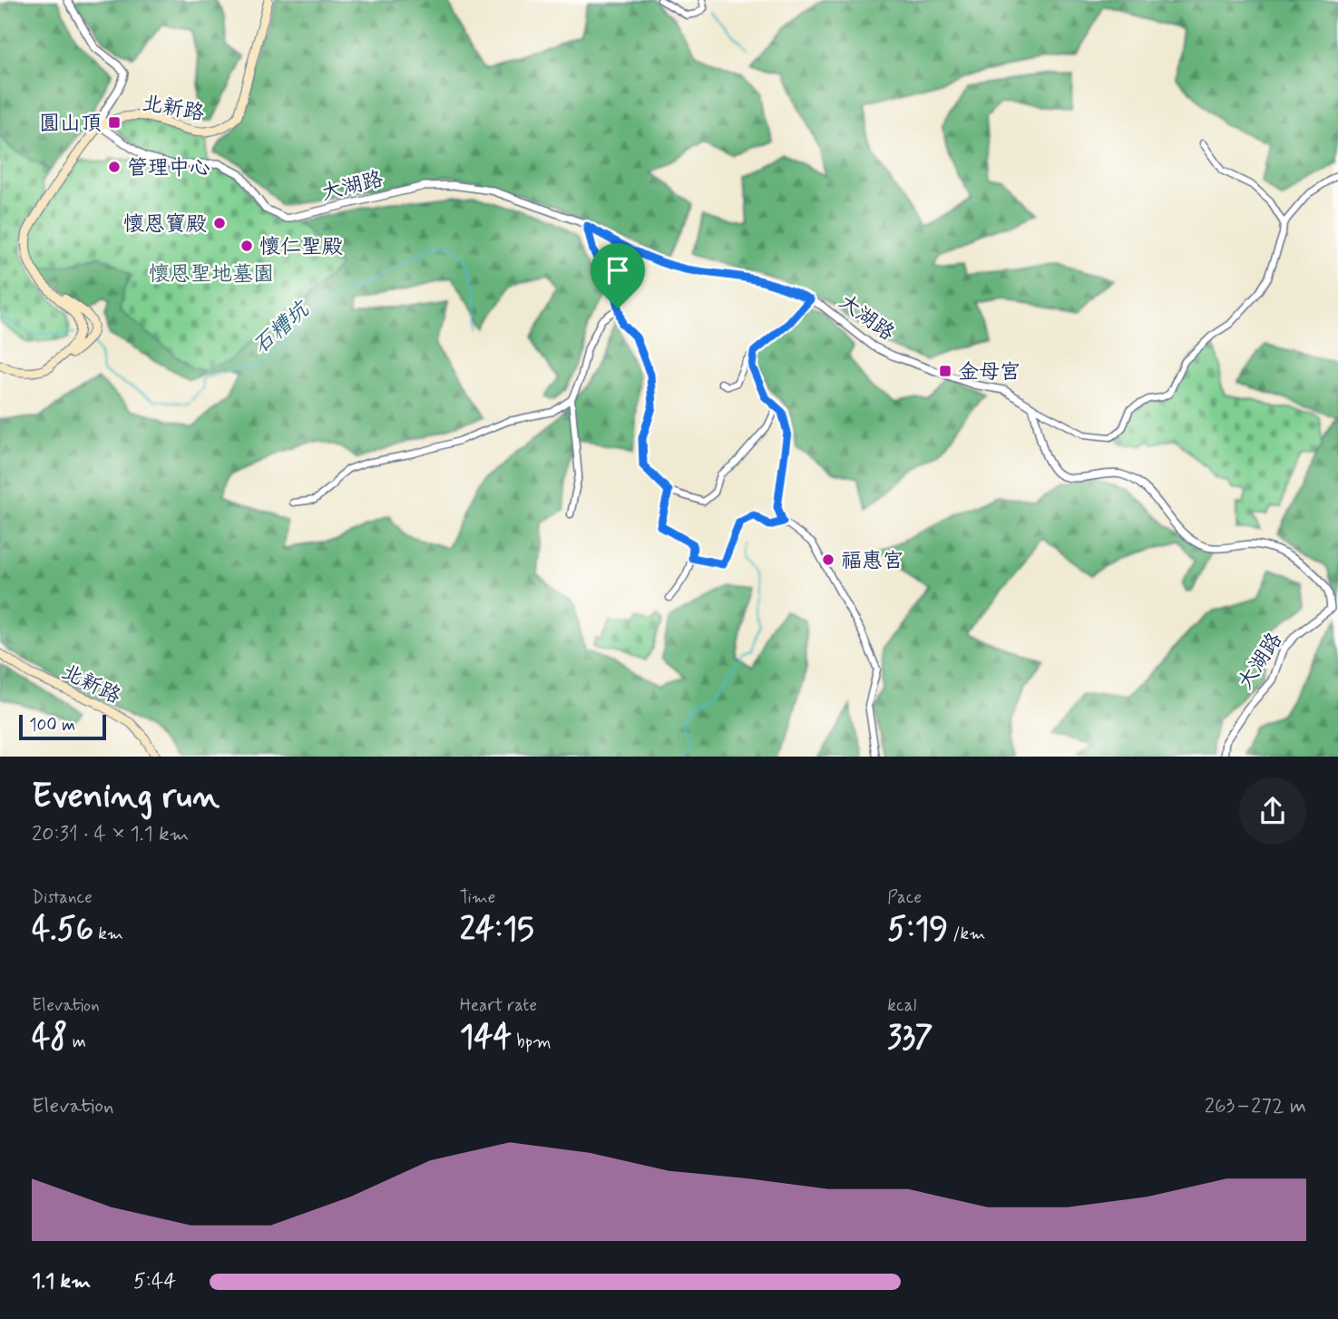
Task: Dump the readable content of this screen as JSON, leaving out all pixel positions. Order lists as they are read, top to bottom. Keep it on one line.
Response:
{"streets":{"main road":["北新路"],"street":["大湖路"]},"crossings":[["北新路","大湖路"]],"water":["石糟坑"],"parks":["懷恩聖地墓園"],"places":{"transit":["圓山頂","金母宮"],"other":["管理中心","懷恩寶殿","懷仁聖殿","福惠宮"]},"scale_bar":"100 m","page":{"scale":"100 m","heading":["Evening run","20:31 · 4 × 1.1 km"],"stats":[["Distance","4.56 km"],["Time","24:15"],["Pace","5:19 /km"],["Elevation","48 m"],["Heart rate","144 bpm"],["kcal","337"]],"chart":["Elevation","263–272 m"],"list":[{"name":"1.1 km","note":"5:44"}]}}
